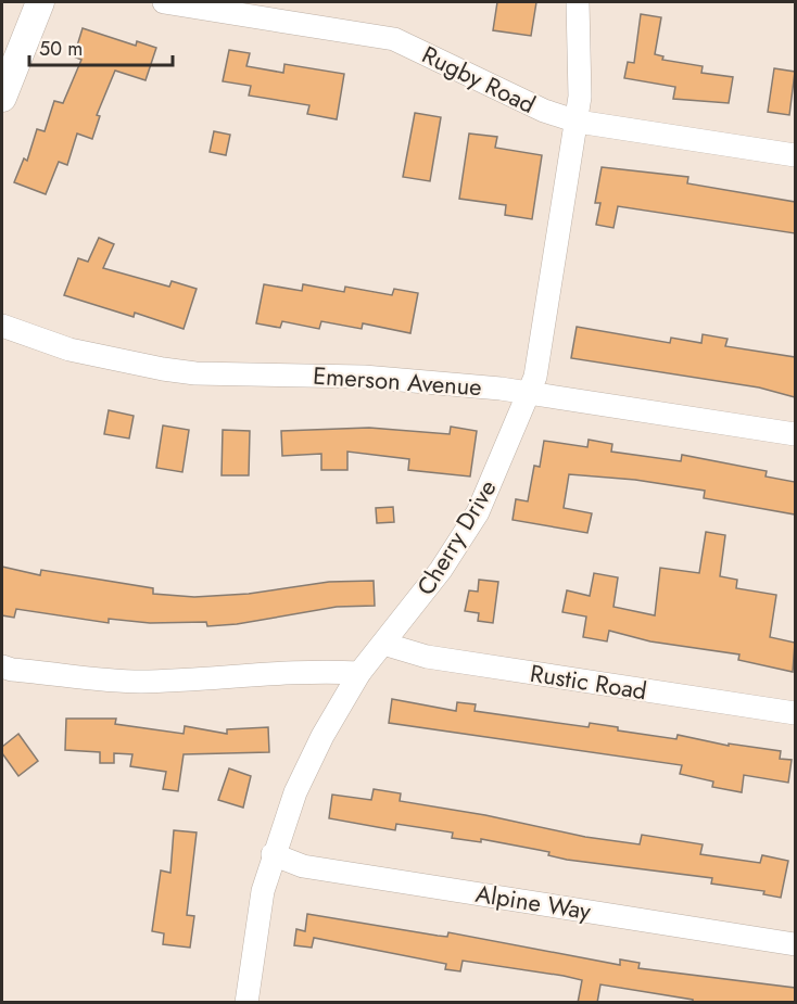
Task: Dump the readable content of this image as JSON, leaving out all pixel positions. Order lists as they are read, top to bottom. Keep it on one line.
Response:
{"streets":{"street":["Rugby Road","Emerson Avenue","Cherry Drive","Rustic Road","Alpine Way"]},"crossings":[["Rugby Road","Cherry Drive"],["Emerson Avenue","Cherry Drive"],["Cherry Drive","Rustic Road"],["Cherry Drive","Alpine Way"]],"scale_bar":"50 m"}
